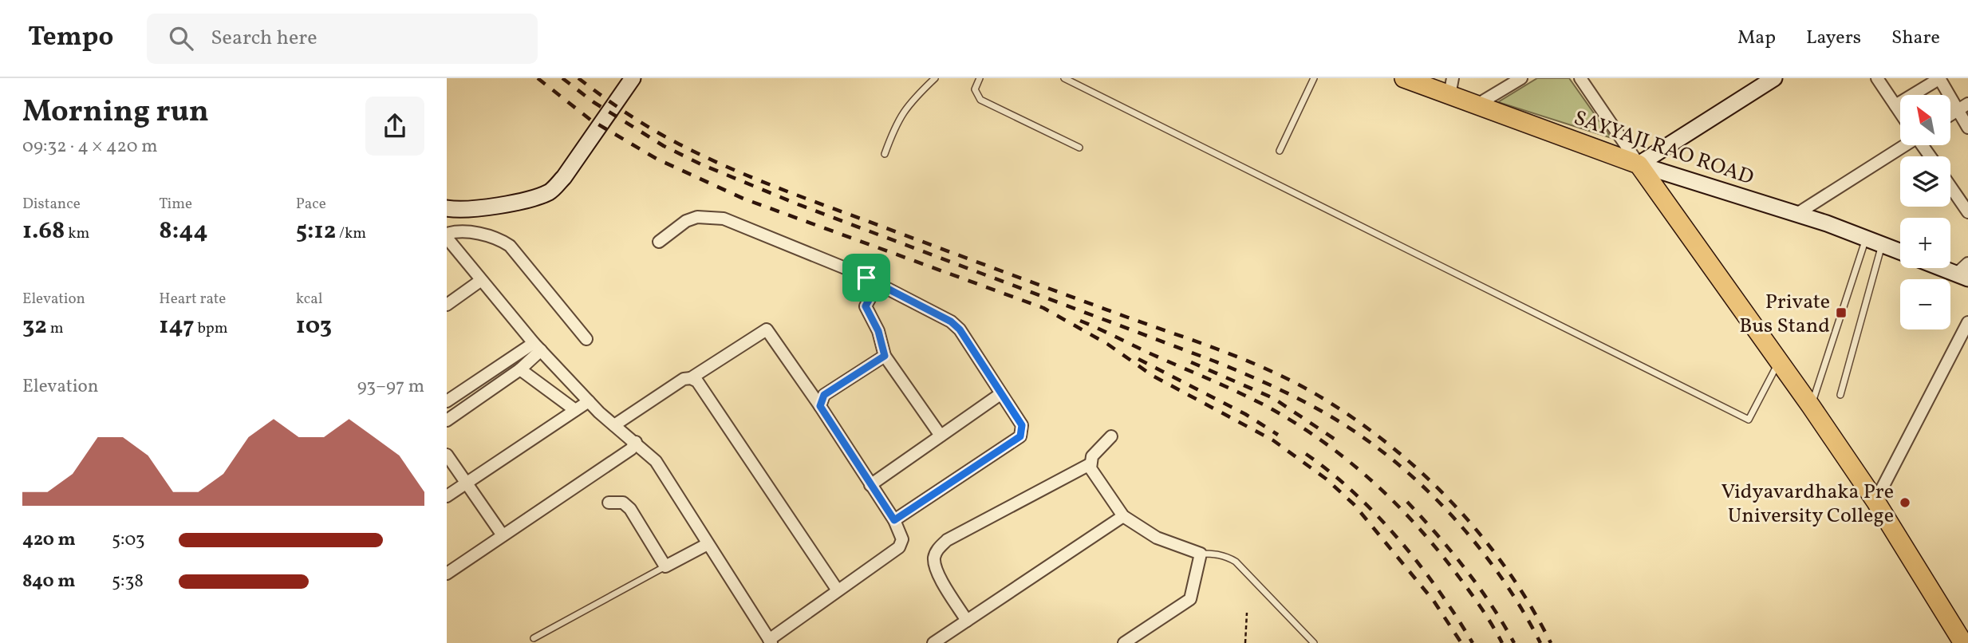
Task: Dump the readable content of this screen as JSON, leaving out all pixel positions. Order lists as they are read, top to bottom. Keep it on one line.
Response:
{"streets":{"main road":["SAYYAJI RAO ROAD"]},"places":{"transit":["Private Bus Stand"],"other":["Vidyavardhaka Pre University College"]},"north":"top left","page":{"header":"Tempo","search":"Search here","nav":["Map","Layers","Share"],"heading":["Morning run","09:32 · 4 × 420 m"],"map_buttons":["+","−"],"stats":[["Distance","1.68 km"],["Time","8:44"],["Pace","5:12 /km"],["Elevation","32 m"],["Heart rate","147 bpm"],["kcal","103"]],"chart":["Elevation","93–97 m"],"list":[{"name":"420 m","note":"5:03"},{"name":"840 m","note":"5:38"}]}}
